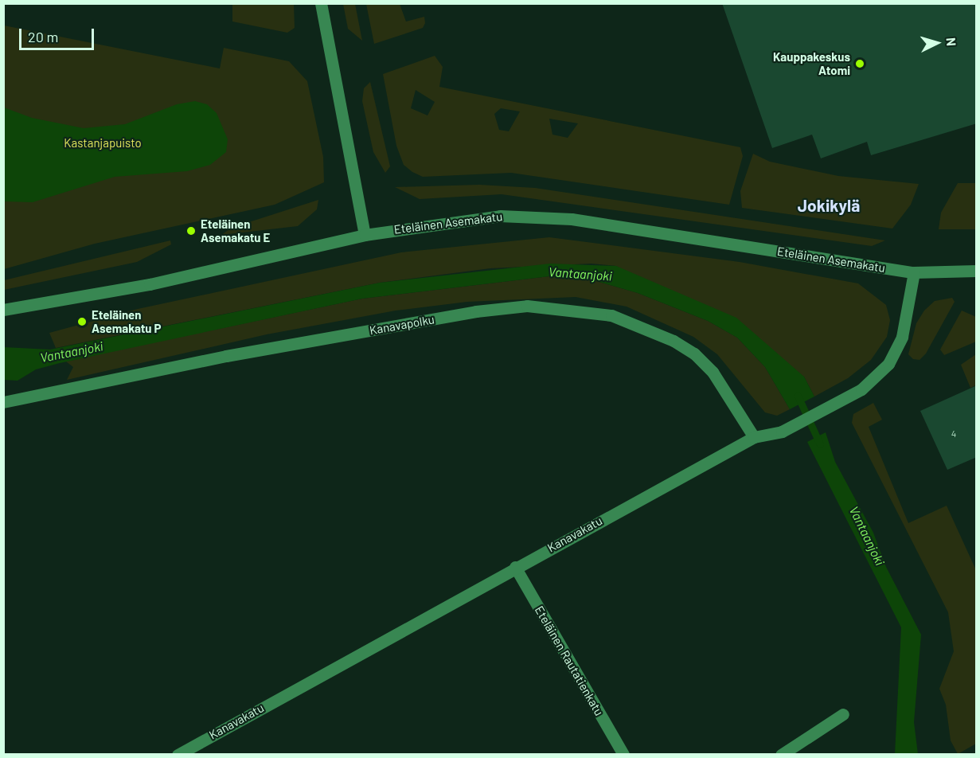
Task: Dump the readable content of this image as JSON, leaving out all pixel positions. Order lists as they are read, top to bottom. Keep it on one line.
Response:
{"streets":{"street":["Eteläinen Asemakatu","Kanavapolku","Kanavakatu","Eteläinen Rautatienkatu"]},"crossings":[["Eteläinen Asemakatu","Kanavakatu"],["Kanavapolku","Kanavakatu"],["Kanavakatu","Eteläinen Rautatienkatu"]],"districts":["Jokikylä"],"water":["Vantaanjoki"],"parks":["Kastanjapuisto"],"places":["Kauppakeskus Atomi","Eteläinen Asemakatu E","Eteläinen Asemakatu P"],"house_numbers":["4"],"scale_bar":"20 m","north":"right"}
